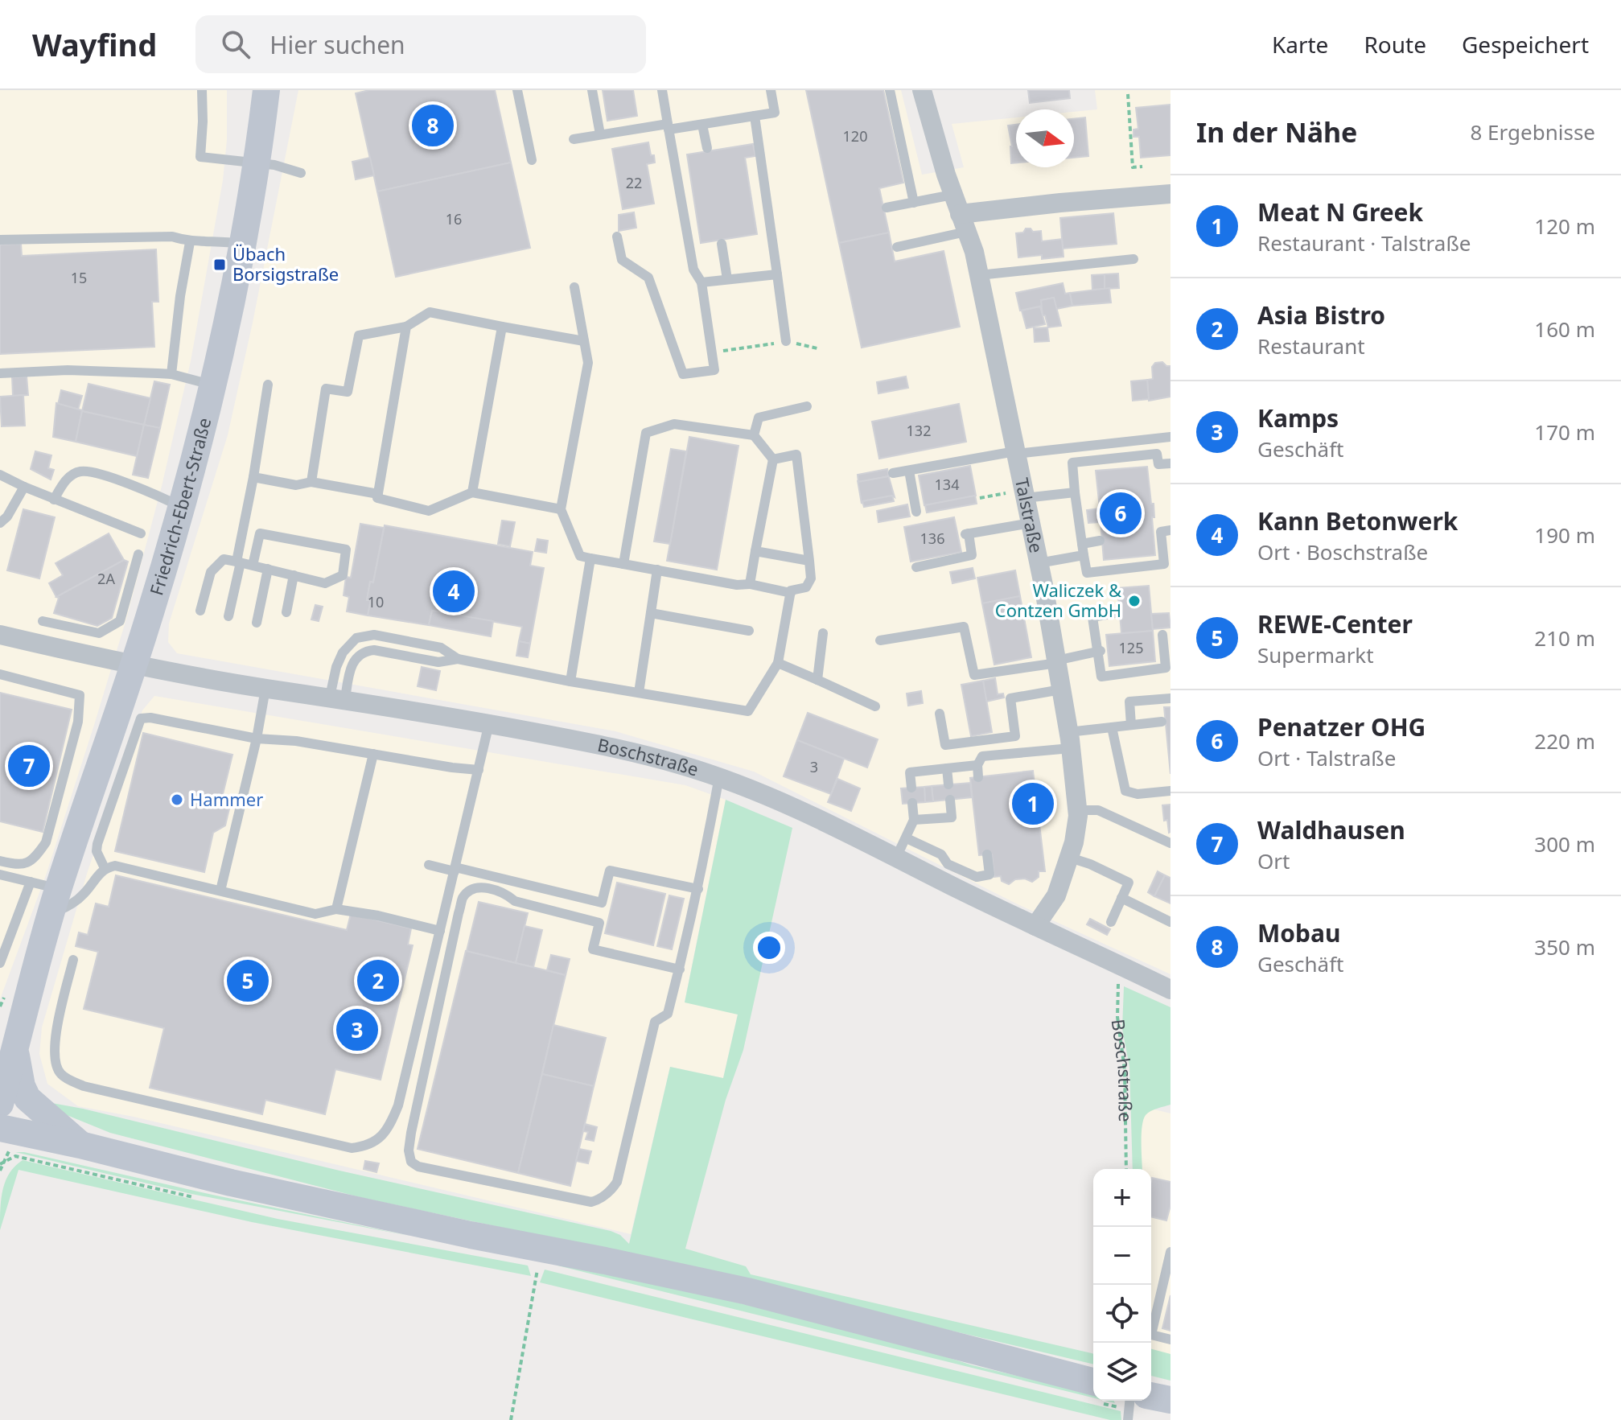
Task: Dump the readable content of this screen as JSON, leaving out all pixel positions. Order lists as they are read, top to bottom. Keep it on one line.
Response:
{"streets":{"main road":["Friedrich-Ebert-Straße"],"street":["Talstraße","Boschstraße"]},"crossings":[["Friedrich-Ebert-Straße","Boschstraße"],["Talstraße","Boschstraße"]],"places":{"transit":["Übach Borsigstraße"],"other":["Waliczek & Contzen GmbH","Hammer"]},"house_numbers":["120","22","16","15","132","134","136","2A","10","125","3"],"north":"right","page":{"header":"Wayfind","search":"Hier suchen","nav":["Karte","Route","Gespeichert"],"heading":["In der Nähe","8 Ergebnisse"],"pins":["8","6","4","7","1","2","5","3"],"list":[{"mark":"1","name":"Meat N Greek","note":"Restaurant · Talstraße","value":"120 m"},{"mark":"2","name":"Asia Bistro","note":"Restaurant","value":"160 m"},{"mark":"3","name":"Kamps","note":"Geschäft","value":"170 m"},{"mark":"4","name":"Kann Betonwerk","note":"Ort · Boschstraße","value":"190 m"},{"mark":"5","name":"REWE-Center","note":"Supermarkt","value":"210 m"},{"mark":"6","name":"Penatzer OHG","note":"Ort · Talstraße","value":"220 m"},{"mark":"7","name":"Waldhausen","note":"Ort","value":"300 m"},{"mark":"8","name":"Mobau","note":"Geschäft","value":"350 m"}],"map_buttons":["+","−"]}}
